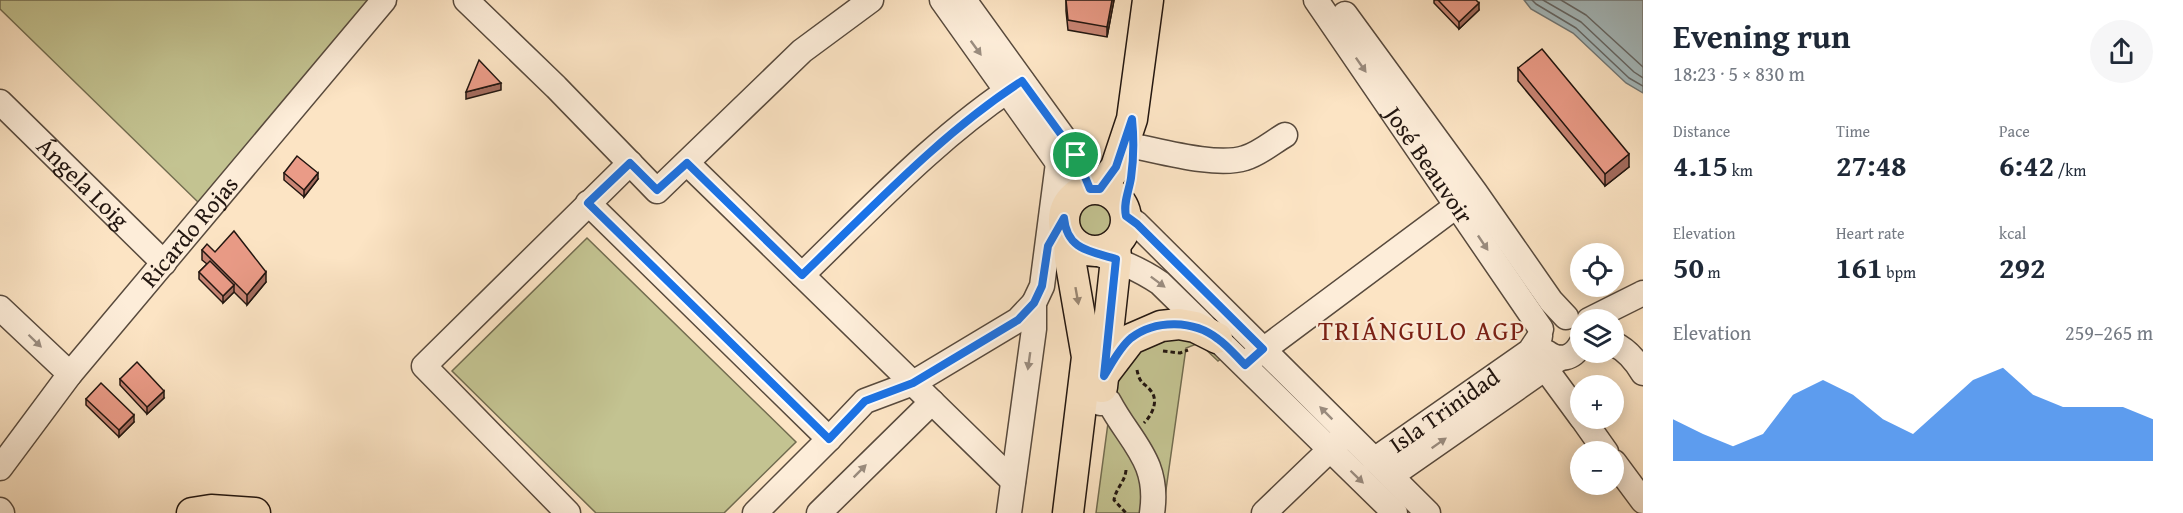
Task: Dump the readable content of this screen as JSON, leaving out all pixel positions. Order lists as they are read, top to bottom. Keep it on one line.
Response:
{"streets":{"street":["José Beauvoir","Ángela Loig","Ricardo Rojas","Isla Trinidad"]},"crossings":[["José Beauvoir","Isla Trinidad"],["Ángela Loig","Ricardo Rojas"]],"districts":["TRIÁNGULO AGP"],"page":{"heading":["Evening run","18:23 · 5 × 830 m"],"stats":[["Distance","4.15 km"],["Time","27:48"],["Pace","6:42 /km"],["Elevation","50 m"],["Heart rate","161 bpm"],["kcal","292"]],"map_buttons":["+","−"],"chart":["Elevation","259–265 m"]}}
